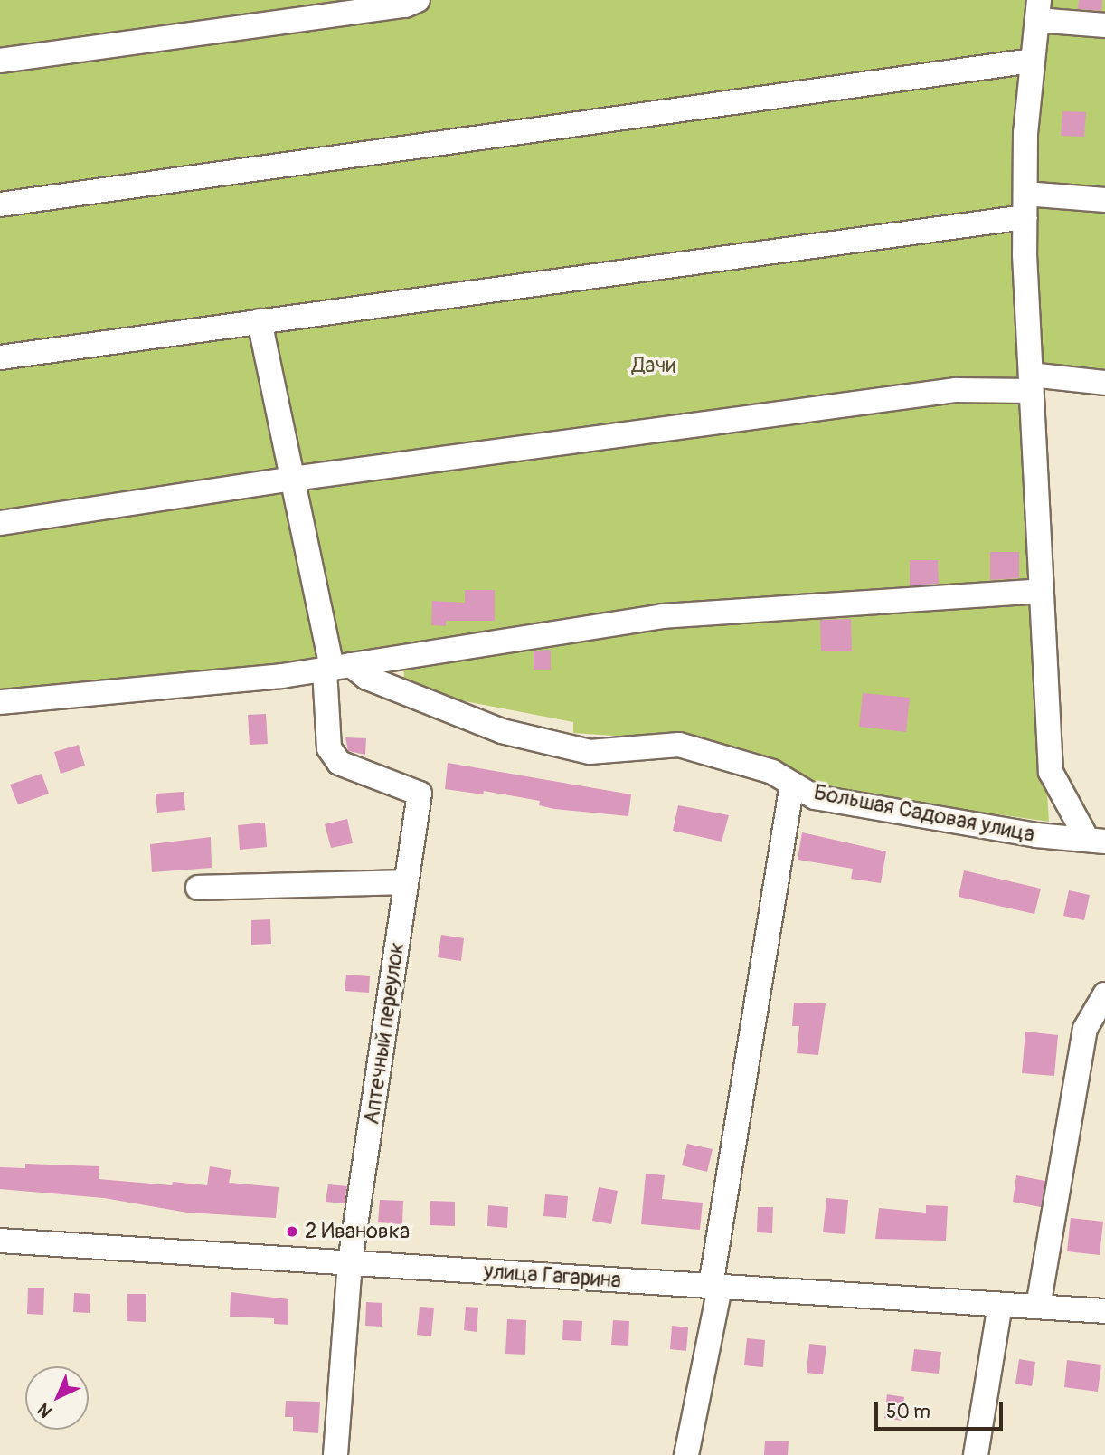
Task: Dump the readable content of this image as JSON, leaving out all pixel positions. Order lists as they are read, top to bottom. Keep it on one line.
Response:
{"streets":{"street":["Большая Садовая улица","Аптечный переулок","улица Гагарина"]},"crossings":[["Большая Садовая улица","Аптечный переулок"],["Аптечный переулок","улица Гагарина"]],"parks":["Дачи"],"places":["2 Ивановка"],"scale_bar":"50 m","north":"bottom left"}
